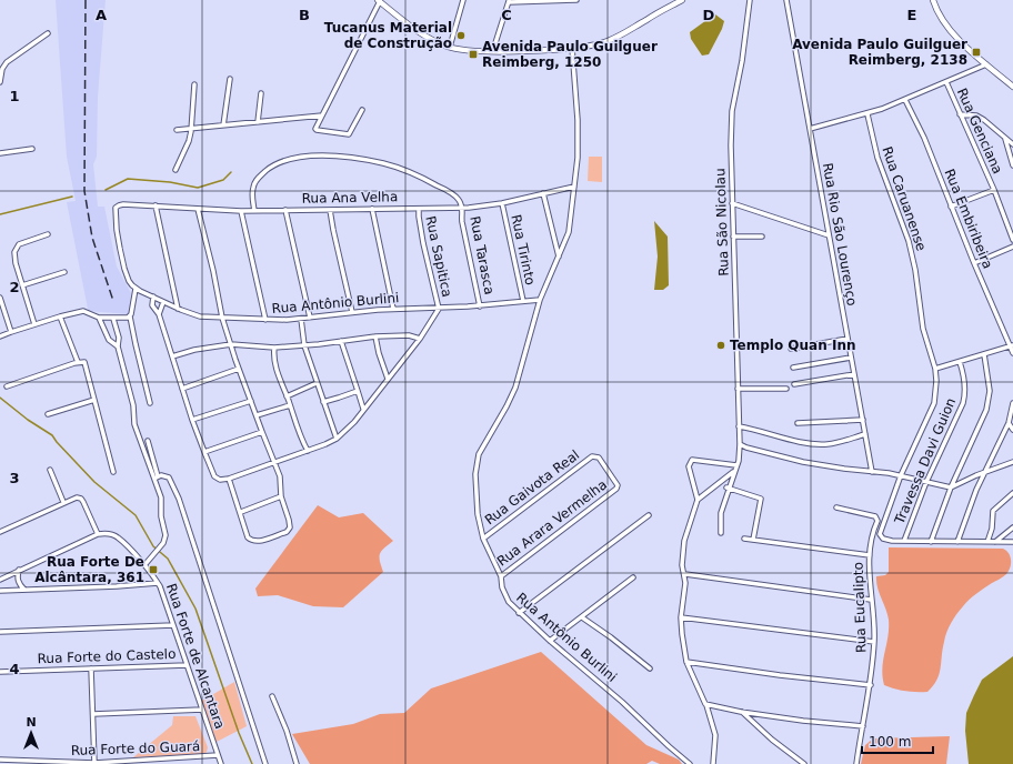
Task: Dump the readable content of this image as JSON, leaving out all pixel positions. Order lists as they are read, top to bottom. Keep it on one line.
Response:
{"streets":{"street":["Rua Genciana","Rua Ana Velha","Rua Caruanense","Rua Embiribeira","Rua São Nicolau","Rua Rio São Lourenço","Rua Tirinto","Rua Tarasca","Rua Sapitica","Rua Antônio Burlini","Travessa Davi Guion","Rua Gaivota Real","Rua Arara Vermelha","Rua Eucalipto","Rua Forte do Castelo","Rua Forte de Alcantara","Rua Forte do Guará"]},"crossings":[["Rua Ana Velha","Rua Tirinto"],["Rua Ana Velha","Rua Tarasca"],["Rua Ana Velha","Rua Sapitica"],["Rua Ana Velha","Rua Antônio Burlini"],["Rua Tirinto","Rua Antônio Burlini"],["Rua Tarasca","Rua Antônio Burlini"],["Rua Sapitica","Rua Antônio Burlini"],["Rua Antônio Burlini","Rua Gaivota Real"],["Rua Antônio Burlini","Rua Arara Vermelha"],["Rua Gaivota Real","Rua Arara Vermelha"],["Rua Forte do Castelo","Rua Forte de Alcantara"],["Rua Forte de Alcantara","Rua Forte do Guará"]],"places":{"other":["Tucanus Material de Construção","Templo Quan Inn"],"transit":["Avenida Paulo Guilguer Reimberg, 2138","Avenida Paulo Guilguer Reimberg, 1250","Rua Forte De Alcântara, 361"]},"scale_bar":"100 m","north":"top","grid":{"columns":["A","B","C","D","E"],"rows":["1","2","3","4"]}}
